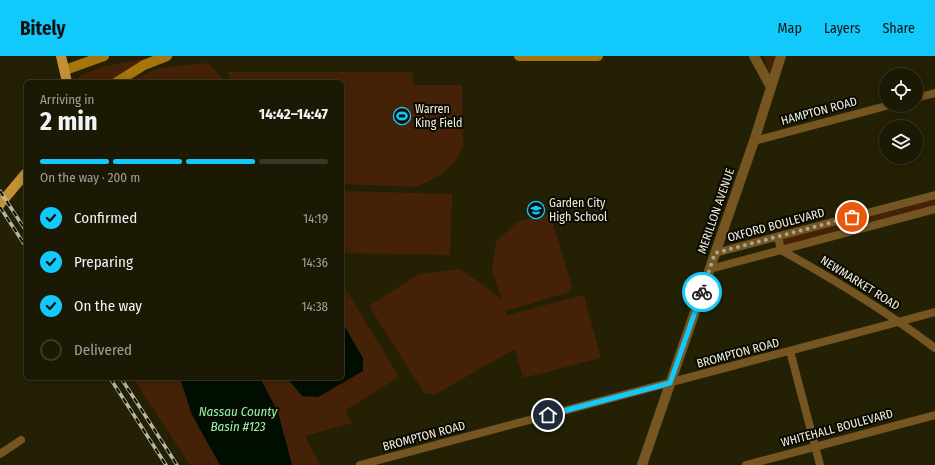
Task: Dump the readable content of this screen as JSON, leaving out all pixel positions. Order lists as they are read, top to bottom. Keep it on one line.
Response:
{"streets":{"street":["HAMPTON ROAD","MERILLON AVENUE","OXFORD BOULEVARD","NEWMARKET ROAD","BROMPTON ROAD","WHITEHALL BOULEVARD"]},"crossings":[["HAMPTON ROAD","MERILLON AVENUE"],["MERILLON AVENUE","OXFORD BOULEVARD"],["MERILLON AVENUE","BROMPTON ROAD"],["NEWMARKET ROAD","BROMPTON ROAD"]],"water":["Nassau County Basin #123"],"places":{"sports":["Warren King Field"],"school or university":["Garden City High School"]},"page":{"header":"Bitely","nav":["Map","Layers","Share"],"heading":["2 min","Arriving in","14:42–14:47"],"bar":"On the way · 200 m","list":[["Confirmed","14:19"],["Preparing","14:36"],["On the way","14:38"],"Delivered"]}}
